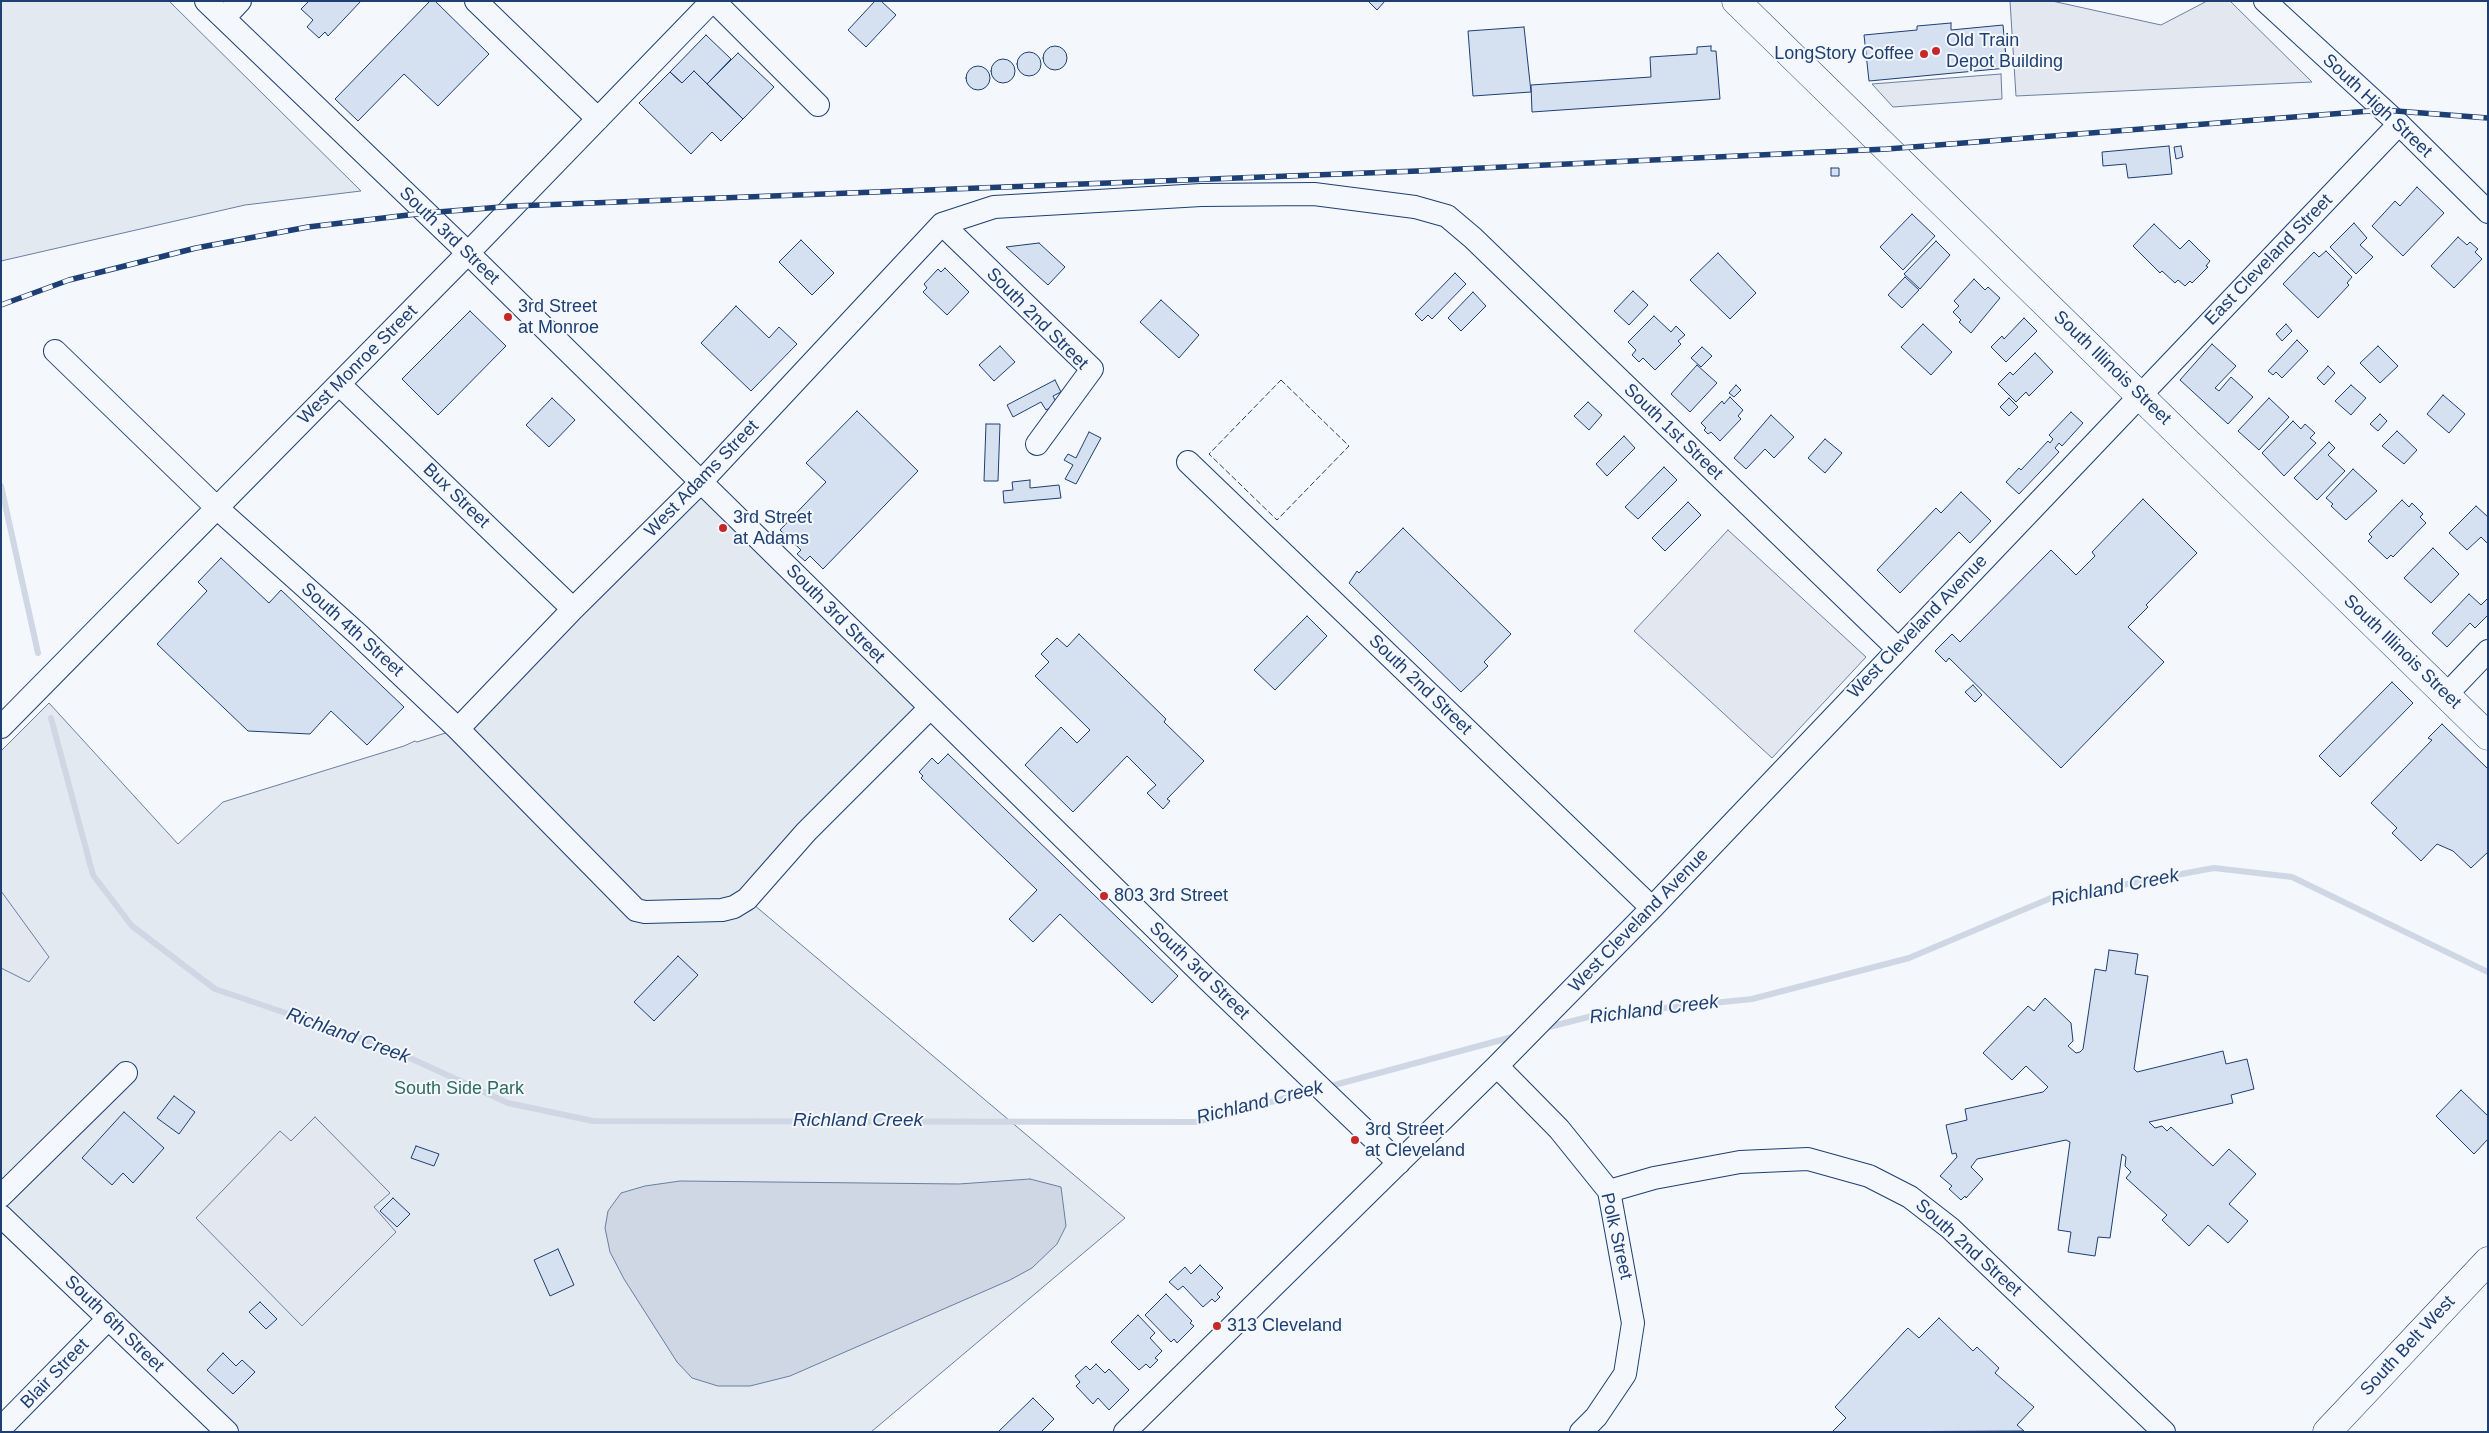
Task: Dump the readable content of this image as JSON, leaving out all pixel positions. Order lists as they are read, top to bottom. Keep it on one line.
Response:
{"streets":{"main road":["South Illinois Street","South Belt West"],"street":["South High Street","South 3rd Street","East Cleveland Street","South 2nd Street","West Monroe Street","South 1st Street","West Adams Street","Bux Street","West Cleveland Avenue","South 4th Street","Polk Street","South 6th Street","Blair Street"]},"crossings":[["South High Street","East Cleveland Street"],["South 3rd Street","West Monroe Street"],["South 3rd Street","West Adams Street"],["South 3rd Street","West Cleveland Avenue"],["South 3rd Street","South 4th Street"],["East Cleveland Street","South Illinois Street"],["East Cleveland Street","West Cleveland Avenue"],["South 2nd Street","South 1st Street"],["South 2nd Street","West Adams Street"],["South 2nd Street","West Cleveland Avenue"],["South 2nd Street","Polk Street"],["West Monroe Street","Bux Street"],["West Monroe Street","South 4th Street"],["South Illinois Street","West Cleveland Avenue"],["South 1st Street","West Adams Street"],["South 1st Street","West Cleveland Avenue"],["West Adams Street","Bux Street"],["West Adams Street","South 4th Street"],["West Cleveland Avenue","Polk Street"],["South 6th Street","Blair Street"]],"water":["Richland Creek"],"parks":["South Side Park"],"places":["Old Train Depot Building","LongStory Coffee","3rd Street at Monroe","3rd Street at Adams","803 3rd Street","3rd Street at Cleveland","313 Cleveland"]}
